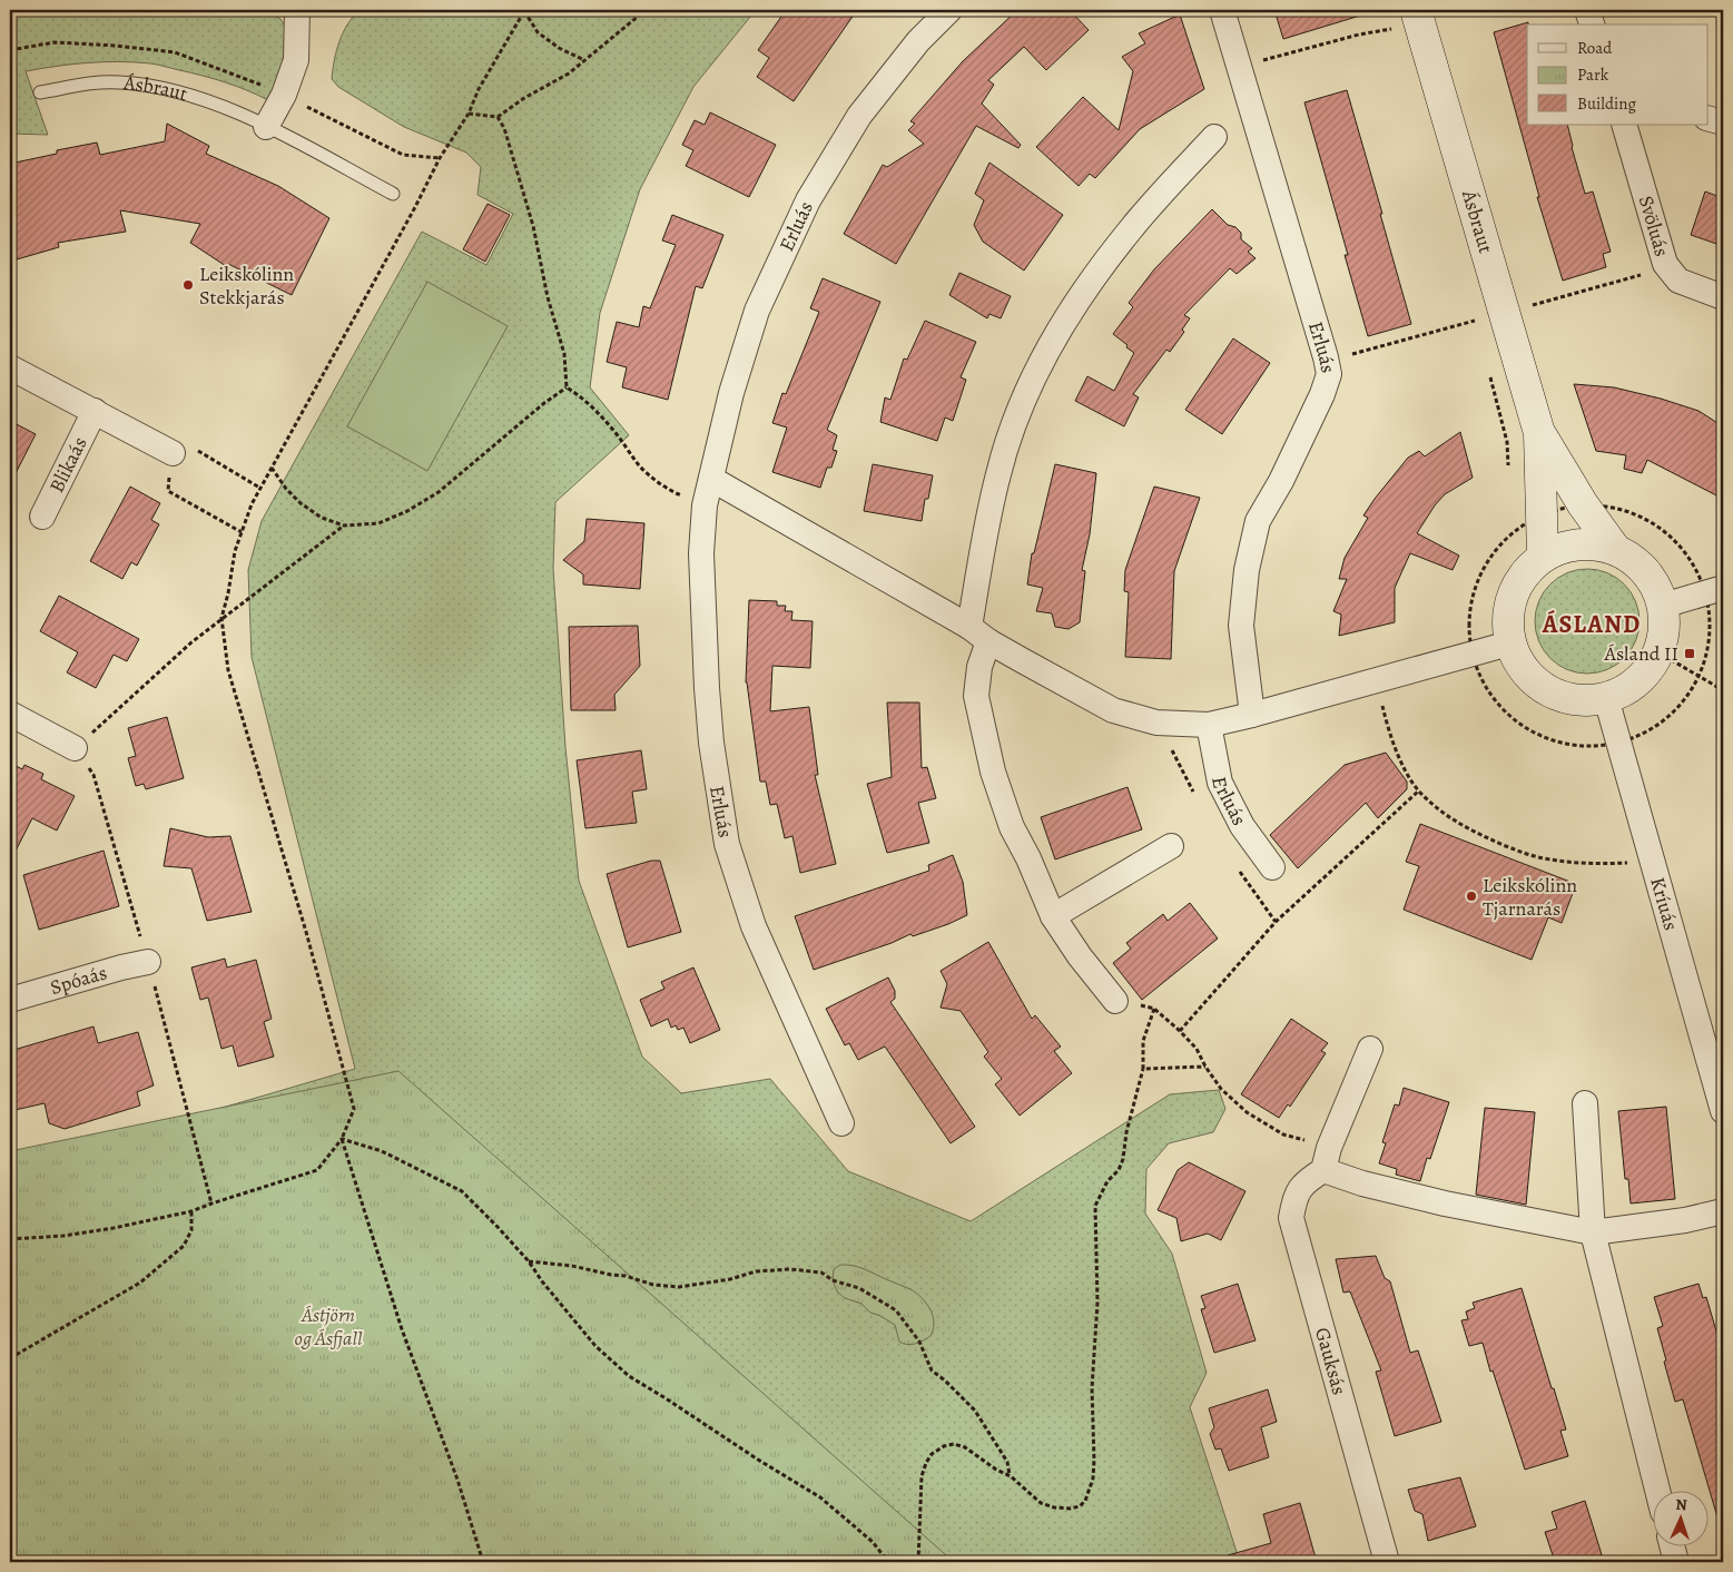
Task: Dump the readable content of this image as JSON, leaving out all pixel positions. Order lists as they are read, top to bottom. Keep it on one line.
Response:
{"streets":{"street":["Ásbraut","Erluás","Svöluás","Blikaás","Kríuás","Spóaás","Gauksás"]},"crossings":[["Ásbraut","Kríuás"]],"districts":["ÁSLAND"],"parks":["Ástjörn og Ásfjall"],"places":{"other":["Leikskólinn Stekkjarás","Leikskólinn Tjarnarás"],"transit":["Ásland II"]},"legend":["Road","Park","Building"],"north":"top"}
